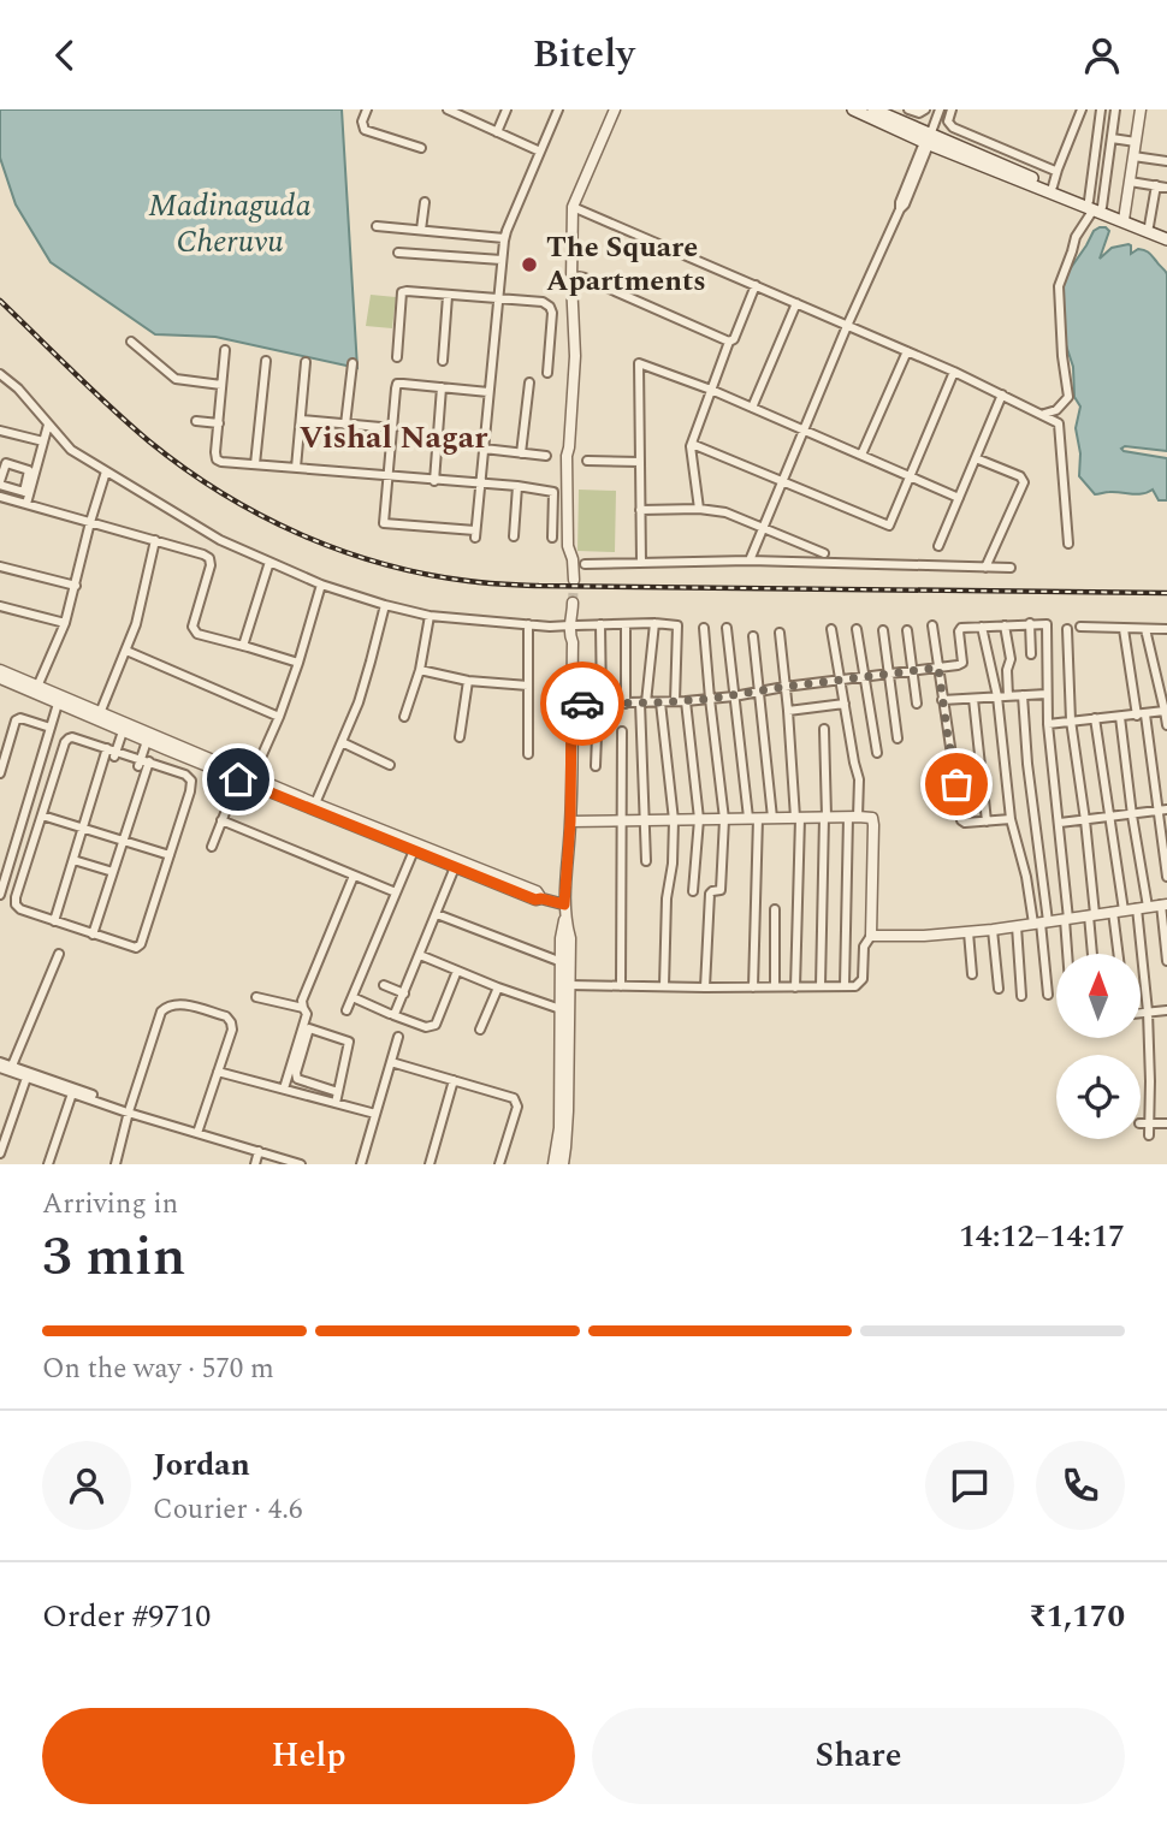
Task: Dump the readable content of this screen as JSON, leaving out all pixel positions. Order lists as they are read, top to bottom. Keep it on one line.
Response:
{"districts":["Vishal Nagar"],"water":["Madinaguda Cheruvu"],"places":["The Square Apartments"],"north":"top","page":{"header":"Bitely","heading":["3 min","Arriving in","14:12–14:17"],"panel":["Jordan","Courier · 4.6","Order #9710","₹1,170"],"bar":"On the way · 570 m","buttons":["Help","Share"]}}
